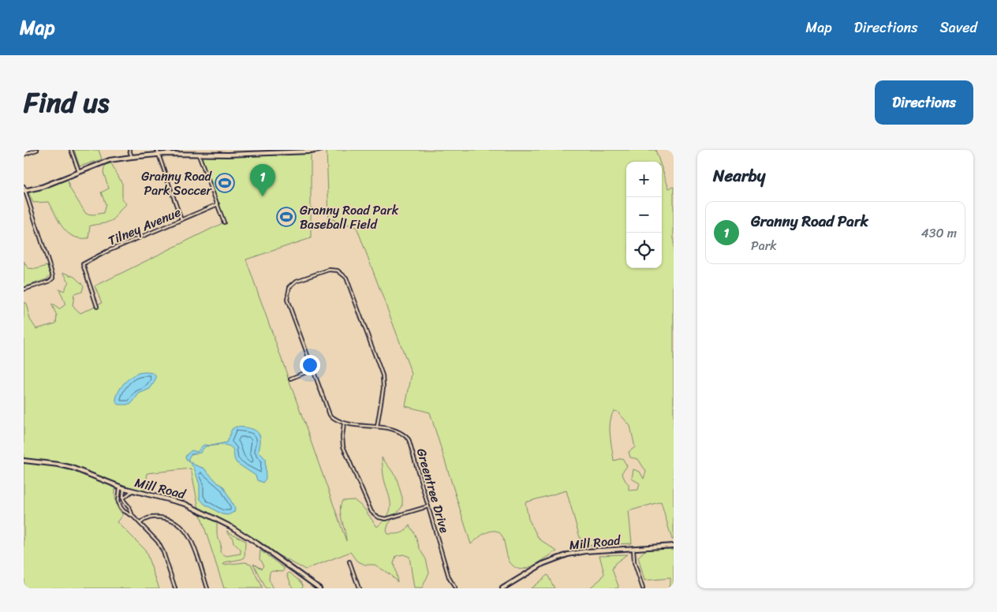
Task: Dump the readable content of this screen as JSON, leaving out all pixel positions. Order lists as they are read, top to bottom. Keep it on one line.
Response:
{"streets":{"main road":["Mill Road"],"street":["Tilney Avenue","Greentree Drive"]},"places":{"sports":["Granny Road Park Soccer","Granny Road Park Baseball Field"]},"page":{"header":"Map","nav":["Map","Directions","Saved"],"title":"Find us","buttons":"Directions","heading":"Nearby","map_buttons":["+","−"],"pins":"1","list":[{"mark":"1","name":"Granny Road Park","note":"Park","value":"430 m"}]}}
